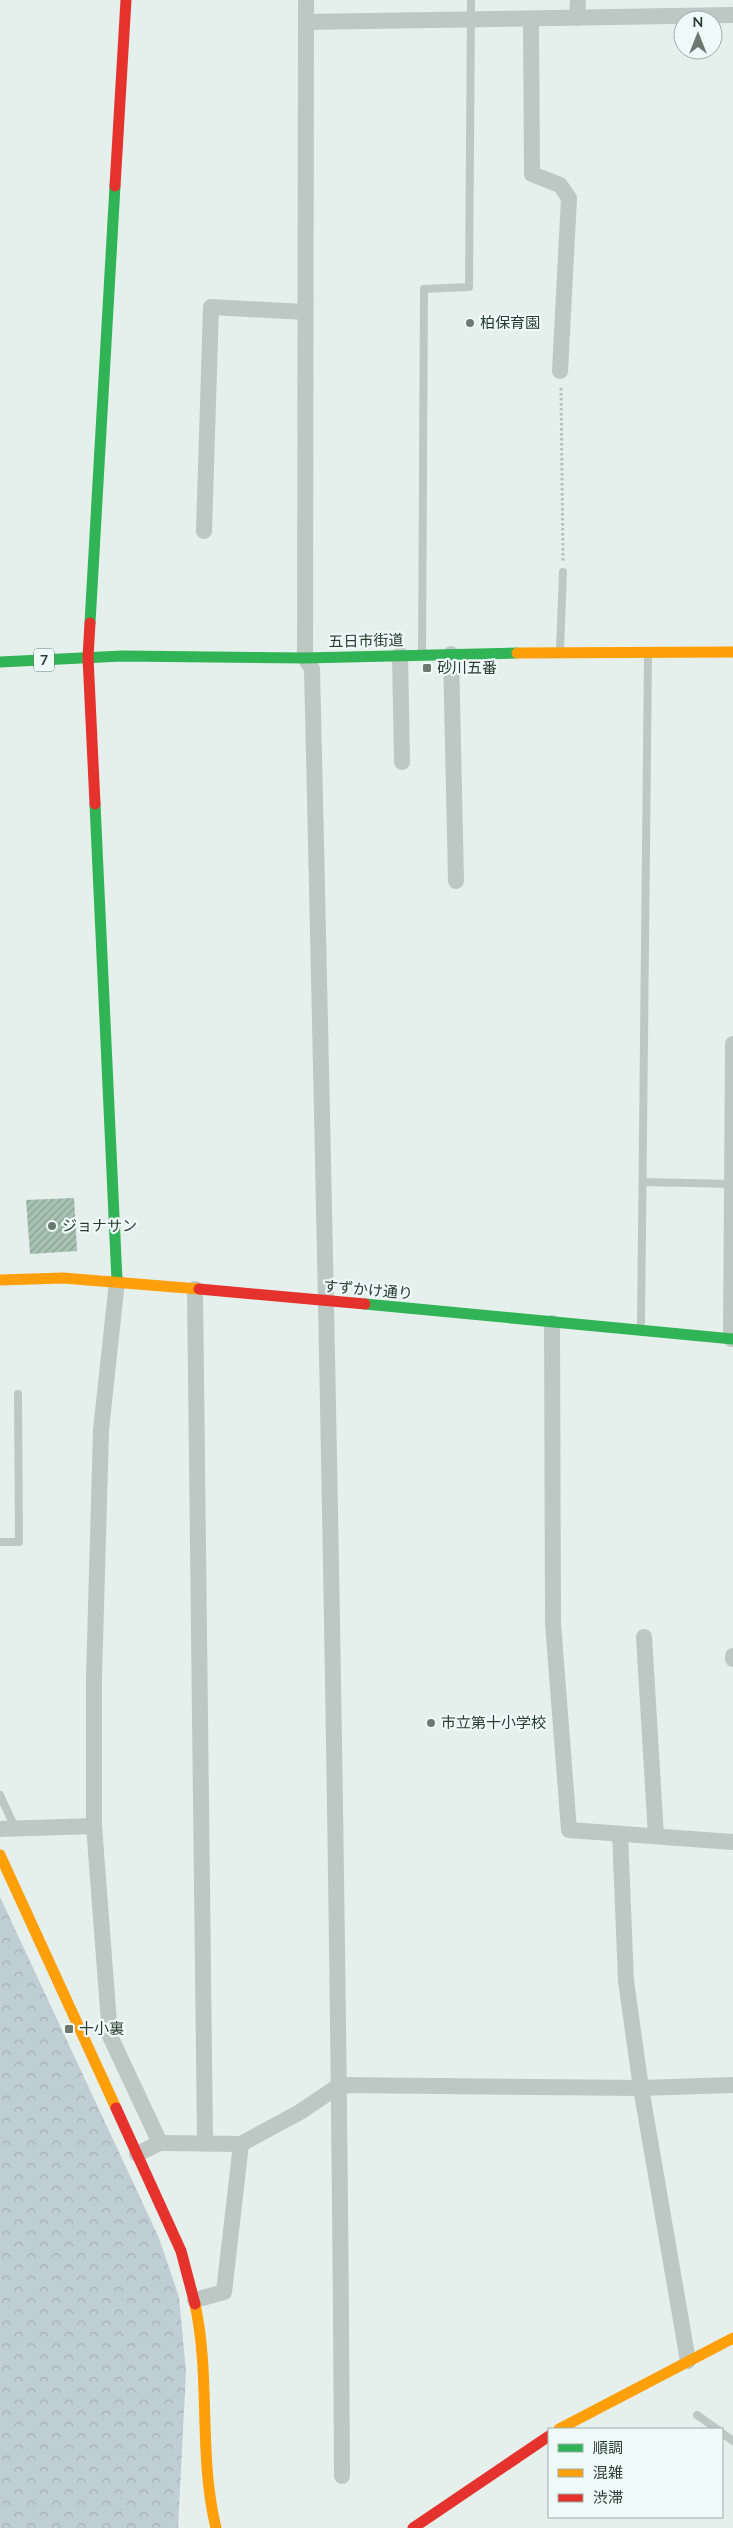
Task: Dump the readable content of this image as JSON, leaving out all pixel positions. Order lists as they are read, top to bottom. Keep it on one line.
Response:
{"streets":{"street":["五日市街道","7","すずかけ通り"]},"places":{"other":["柏保育園","ジョナサン","市立第十小学校"],"transit":["砂川五番","十小裏"]},"legend":["順調","混雑","渋滞"],"north":"top"}
